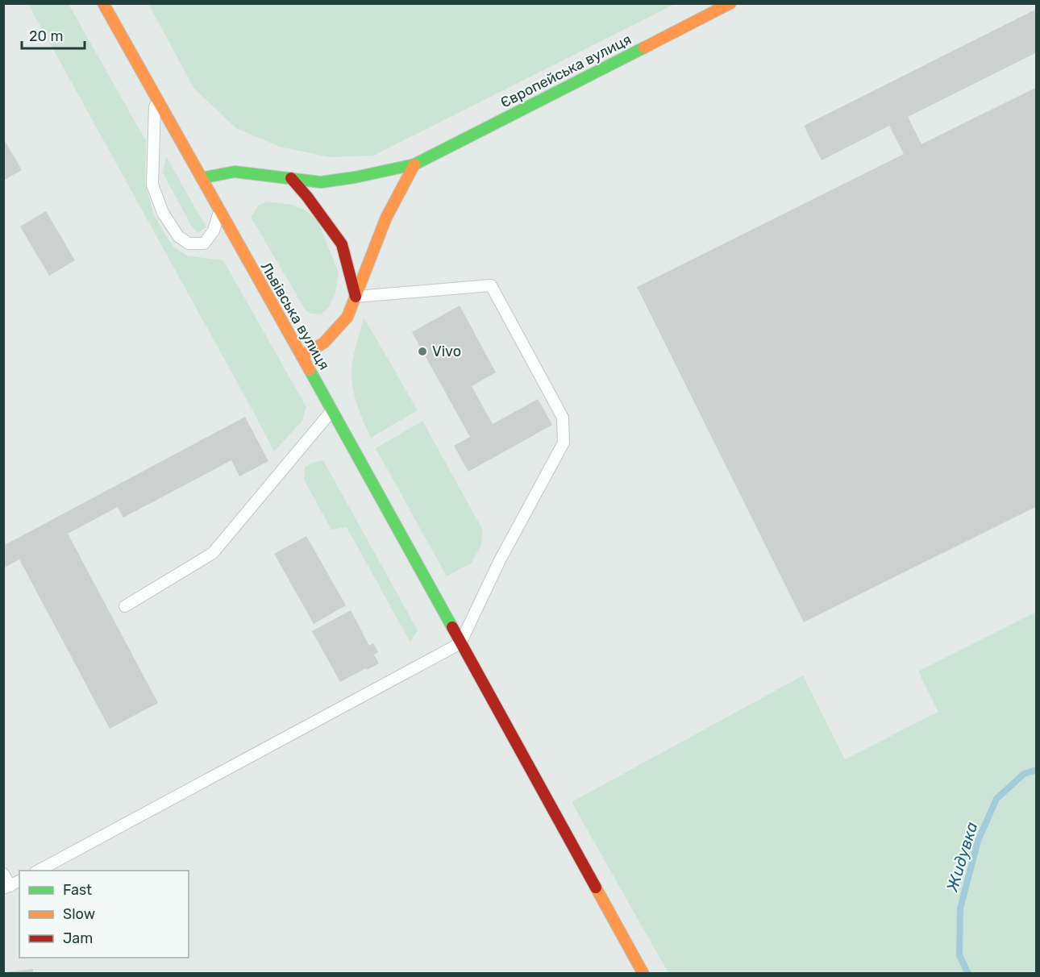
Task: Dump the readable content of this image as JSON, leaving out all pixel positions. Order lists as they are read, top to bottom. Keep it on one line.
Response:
{"streets":{"main road":["Європейська вулиця","Львівська вулиця"]},"crossings":[["Європейська вулиця","Львівська вулиця"]],"water":["Жидувка"],"places":["Vivo"],"legend":["Fast","Slow","Jam"],"scale_bar":"20 m"}
